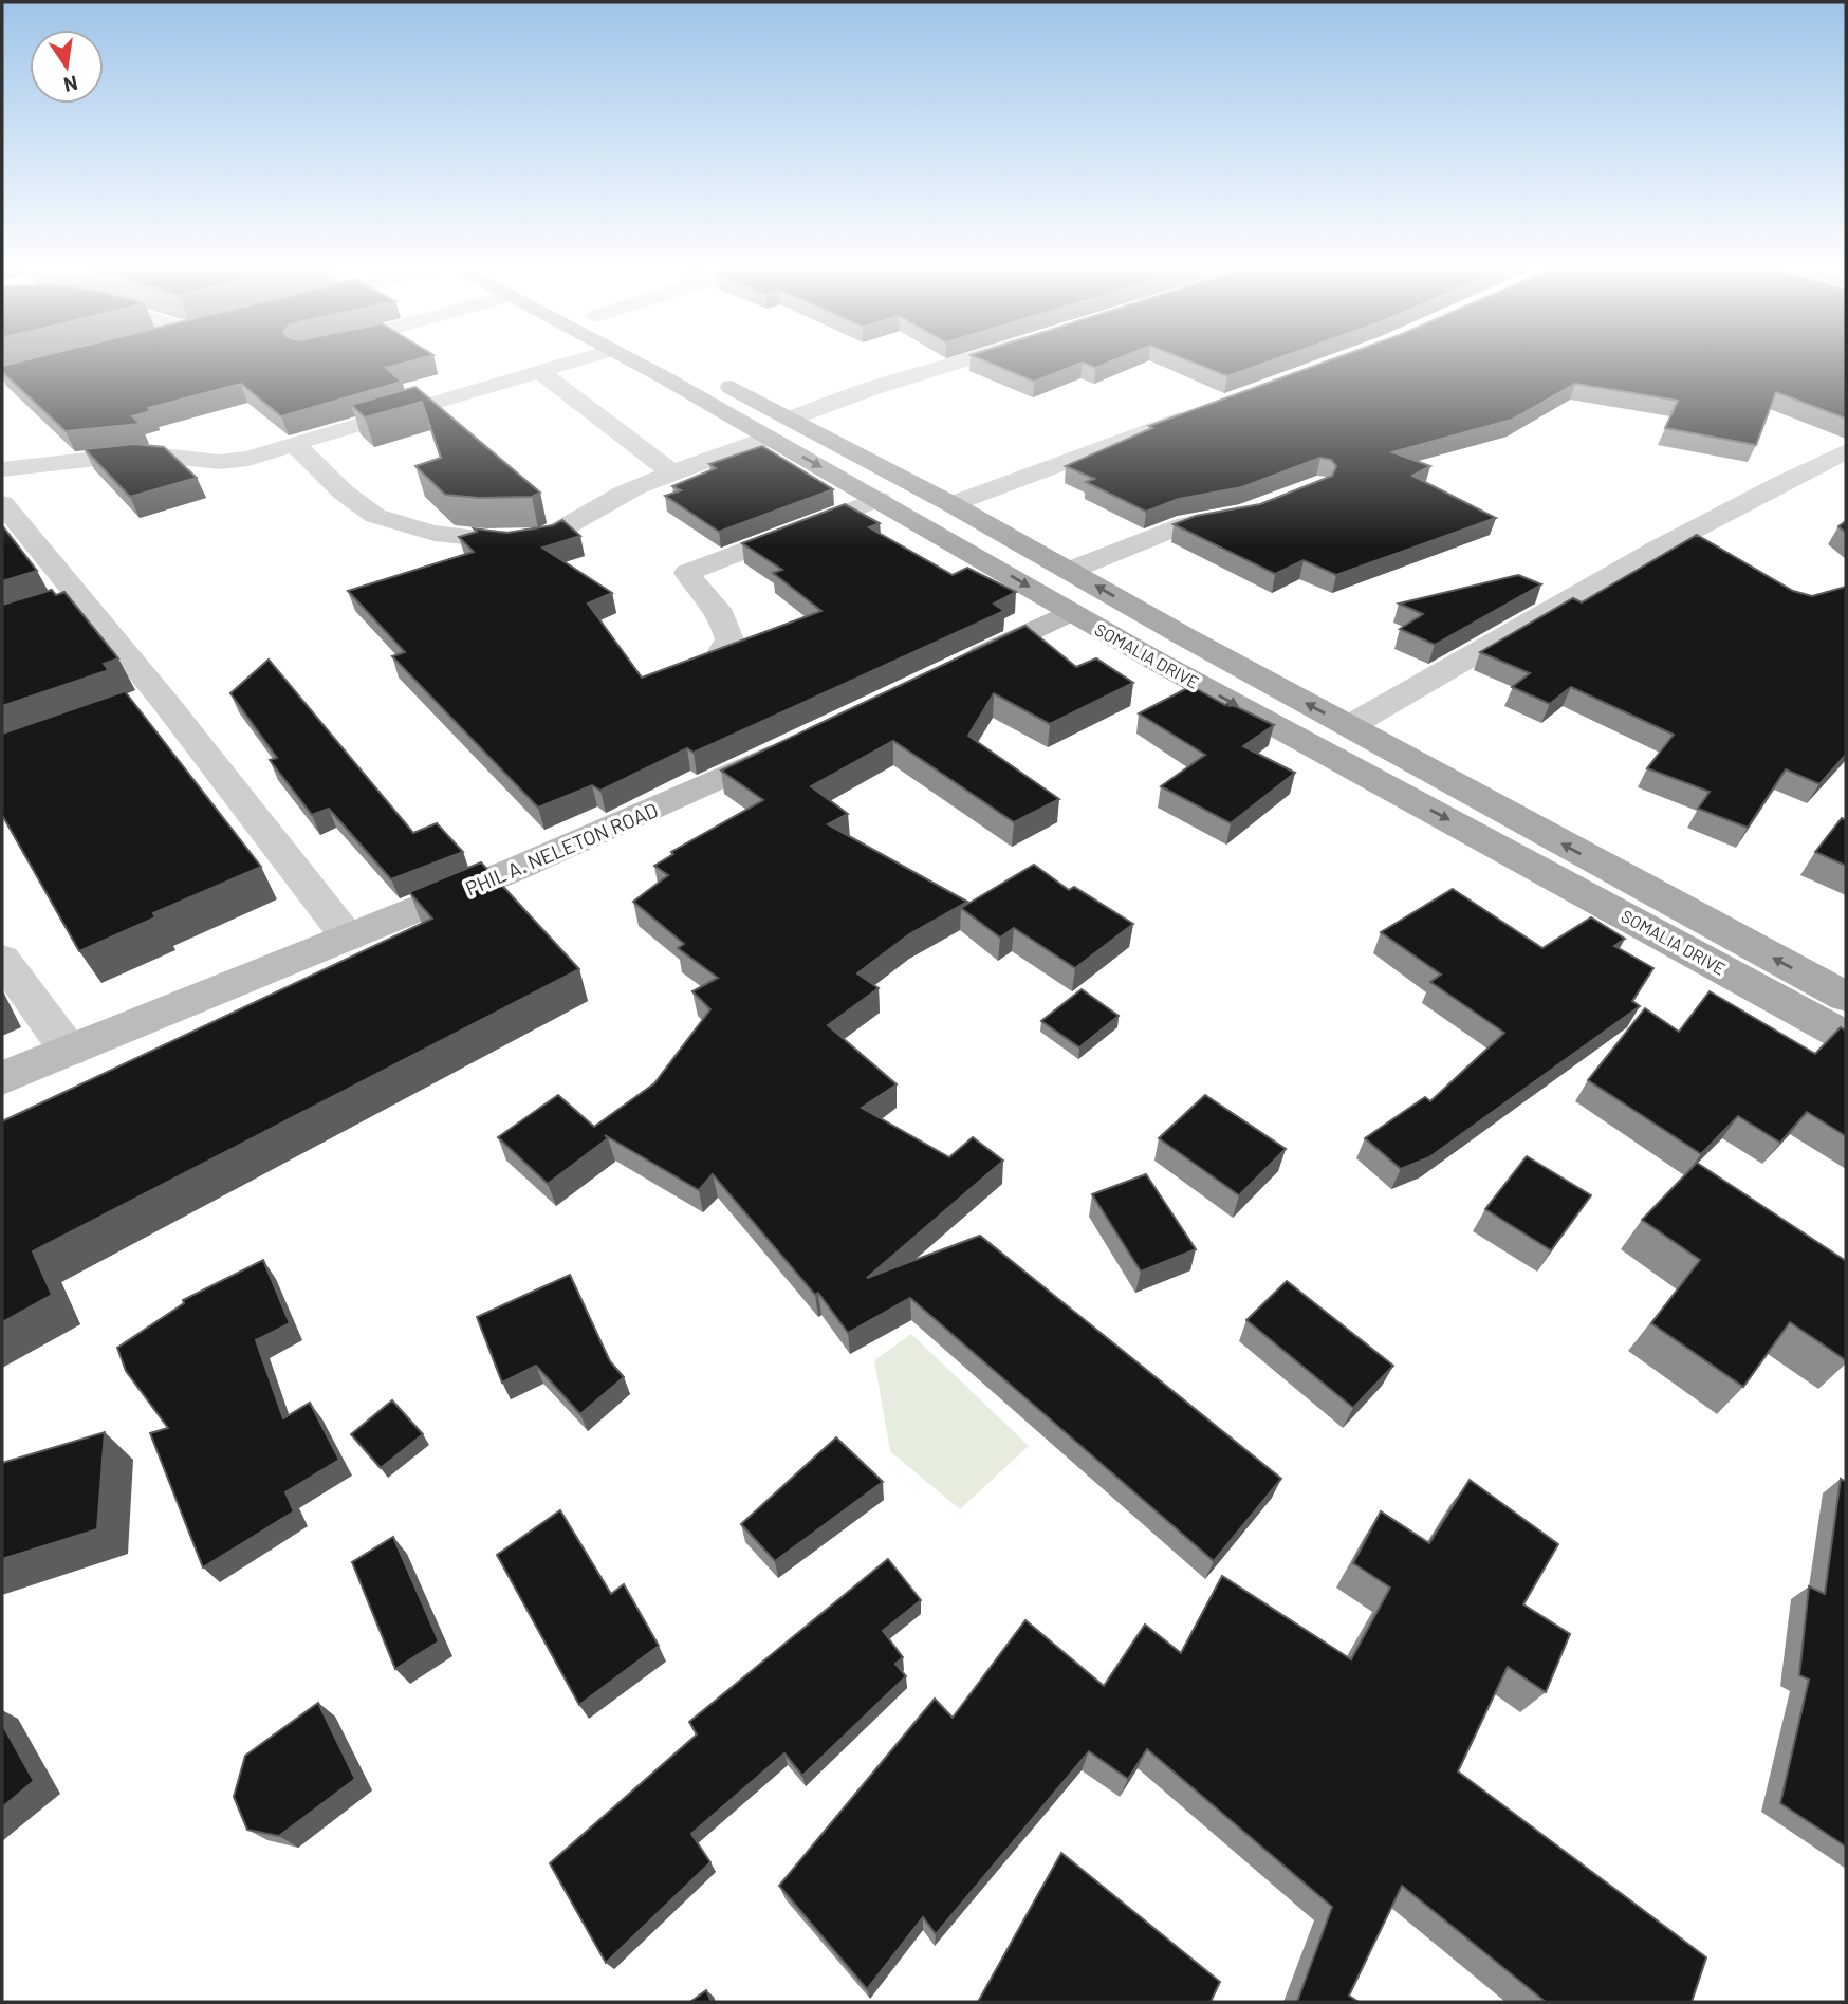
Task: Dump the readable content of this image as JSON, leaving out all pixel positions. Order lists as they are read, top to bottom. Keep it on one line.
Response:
{"streets":{"main road":["SOMALIA DRIVE"],"street":["PHIL A. NELETON ROAD"]},"north":"bottom"}
